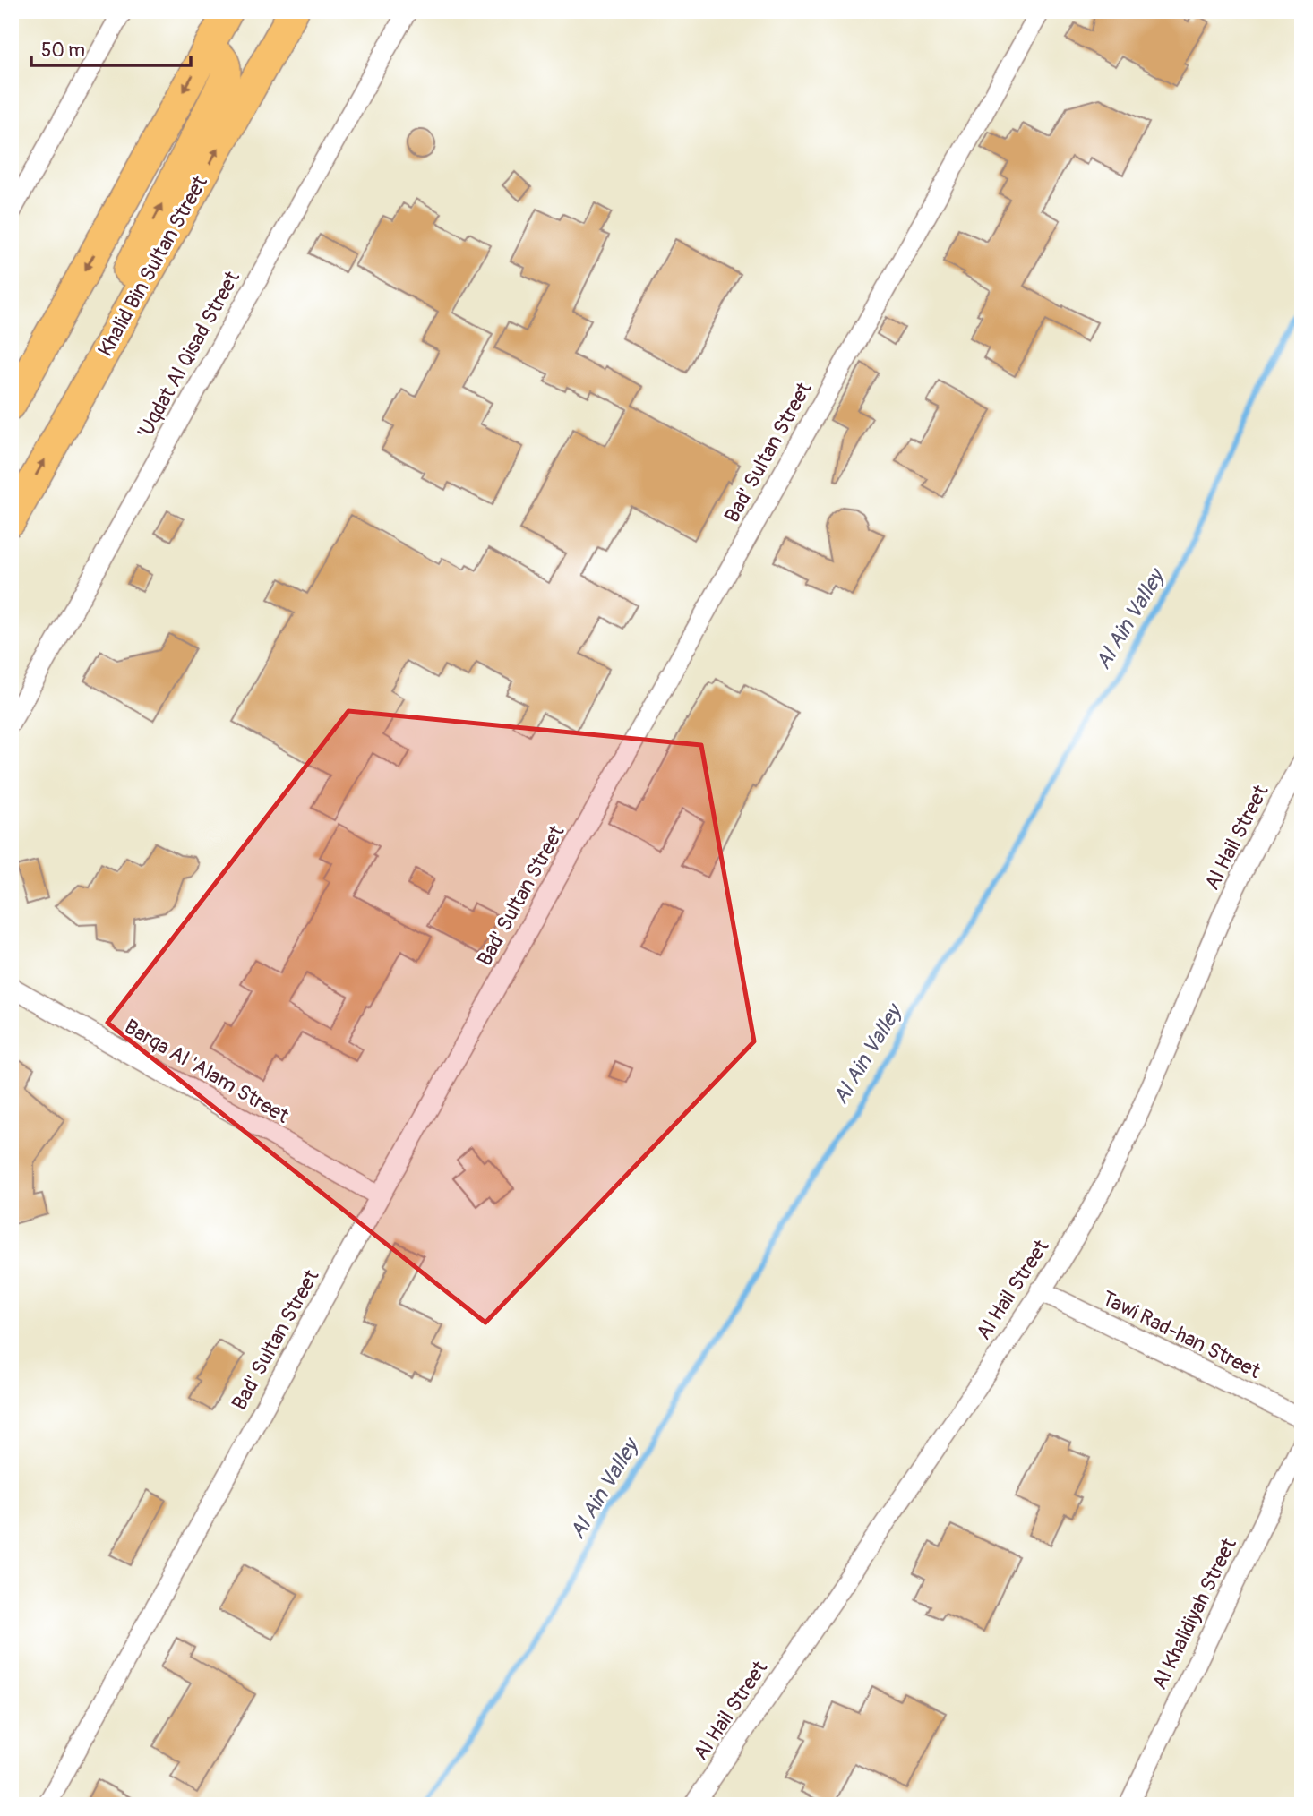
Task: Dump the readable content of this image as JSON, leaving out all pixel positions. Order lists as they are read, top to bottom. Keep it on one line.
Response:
{"streets":{"main road":["Khalid Bin Sultan Street"],"street":["'Uqdat Al Qisad Street","Bad' Sultan Street","Al Hail Street","Barqa Al 'Alam Street","Tawi Rad-han Street","Al Khalidiyah Street"]},"crossings":[["Bad' Sultan Street","Barqa Al 'Alam Street"],["Al Hail Street","Tawi Rad-han Street"]],"water":["Al Ain Valley"],"scale_bar":"50 m"}
